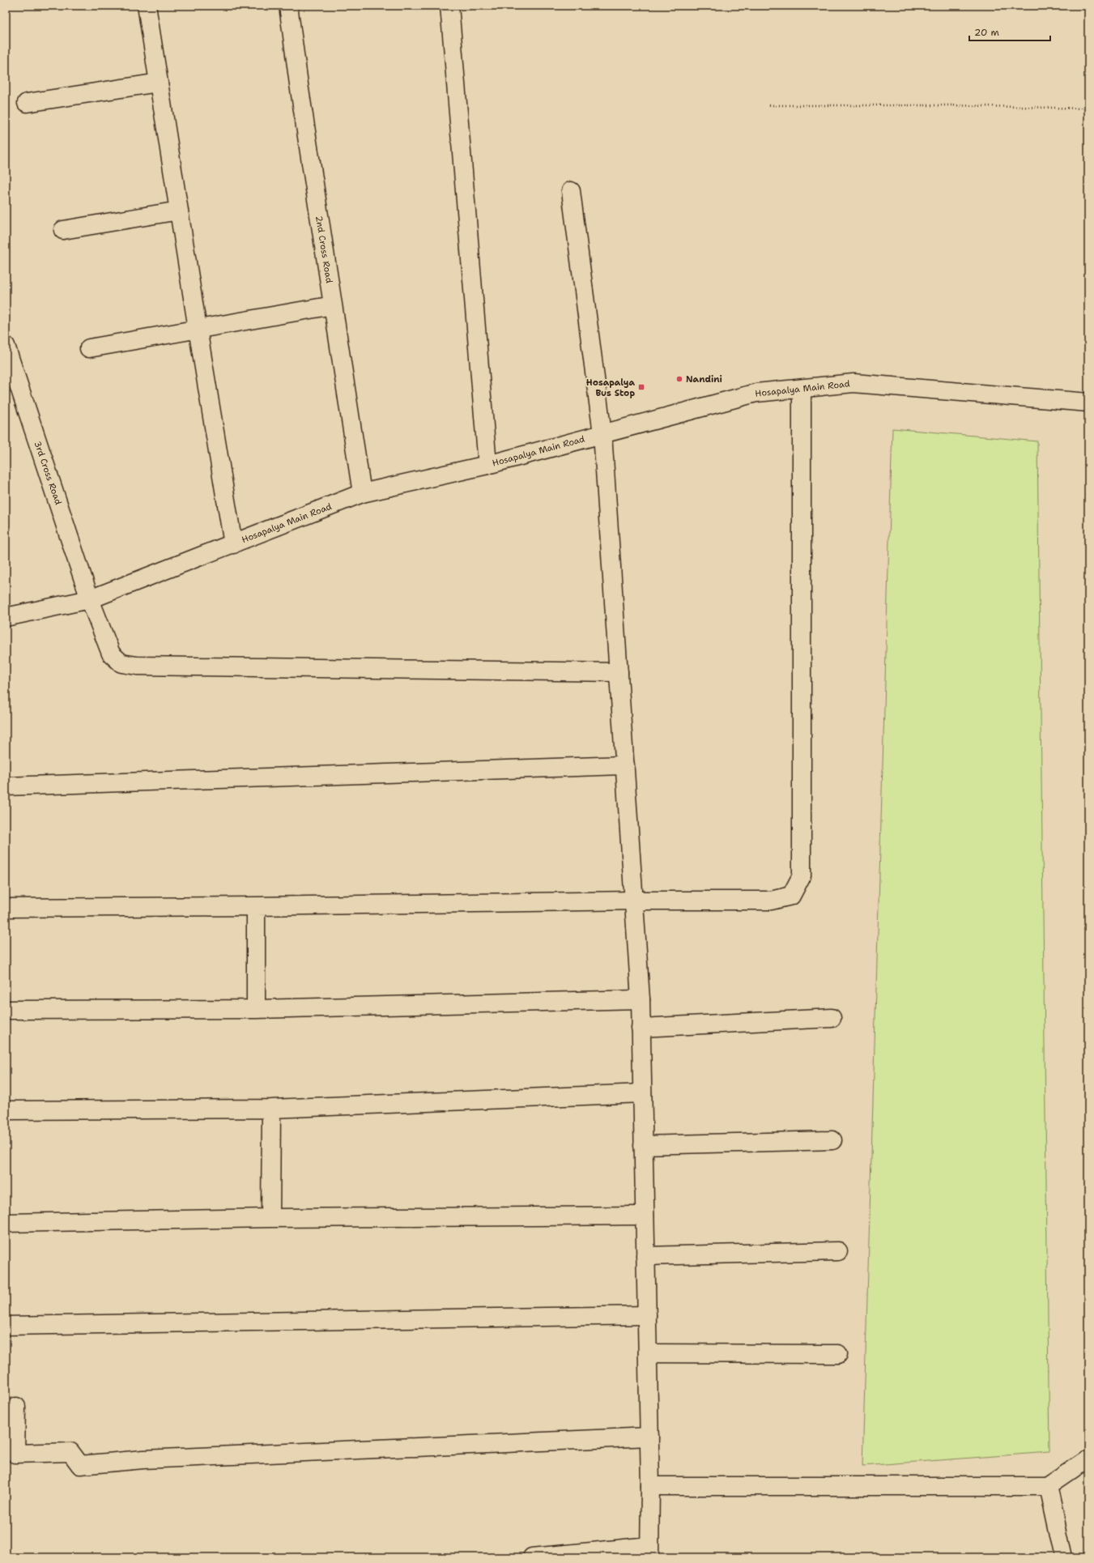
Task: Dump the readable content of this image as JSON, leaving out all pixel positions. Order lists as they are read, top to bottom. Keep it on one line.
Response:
{"streets":{"street":["2nd Cross Road","Hosapalya Main Road","3rd Cross Road"]},"crossings":[["2nd Cross Road","Hosapalya Main Road"],["Hosapalya Main Road","3rd Cross Road"]],"places":{"other":["Nandini"],"transit":["Hosapalya Bus Stop"]},"scale_bar":"20 m"}
